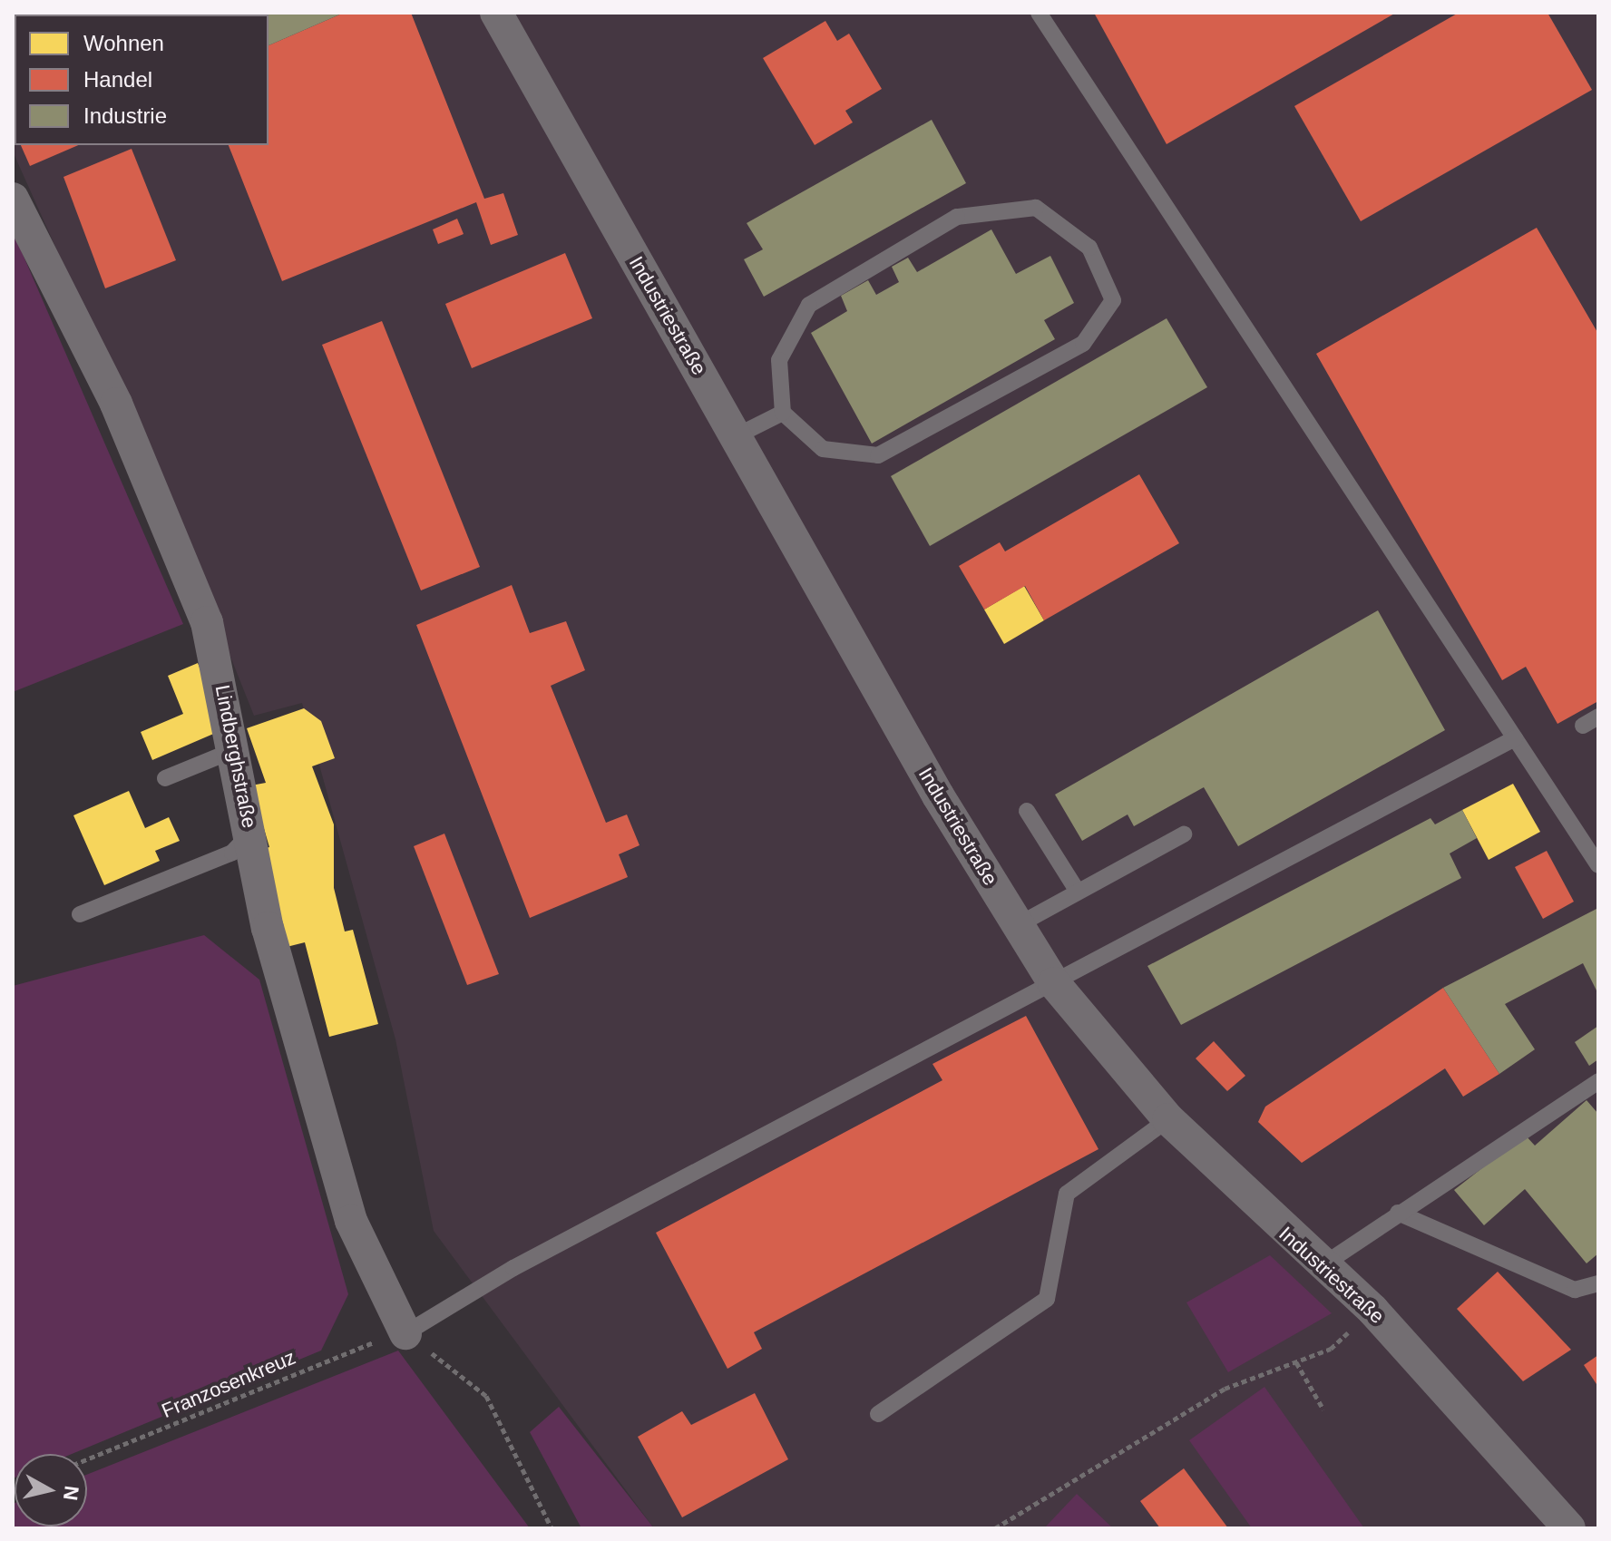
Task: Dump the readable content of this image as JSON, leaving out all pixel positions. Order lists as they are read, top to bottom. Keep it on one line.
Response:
{"streets":{"street":["Industriestraße","Lindberghstraße"],"path":["Franzosenkreuz"]},"crossings":[["Lindberghstraße","Franzosenkreuz"]],"legend":["Wohnen","Handel","Industrie"],"north":"right"}
